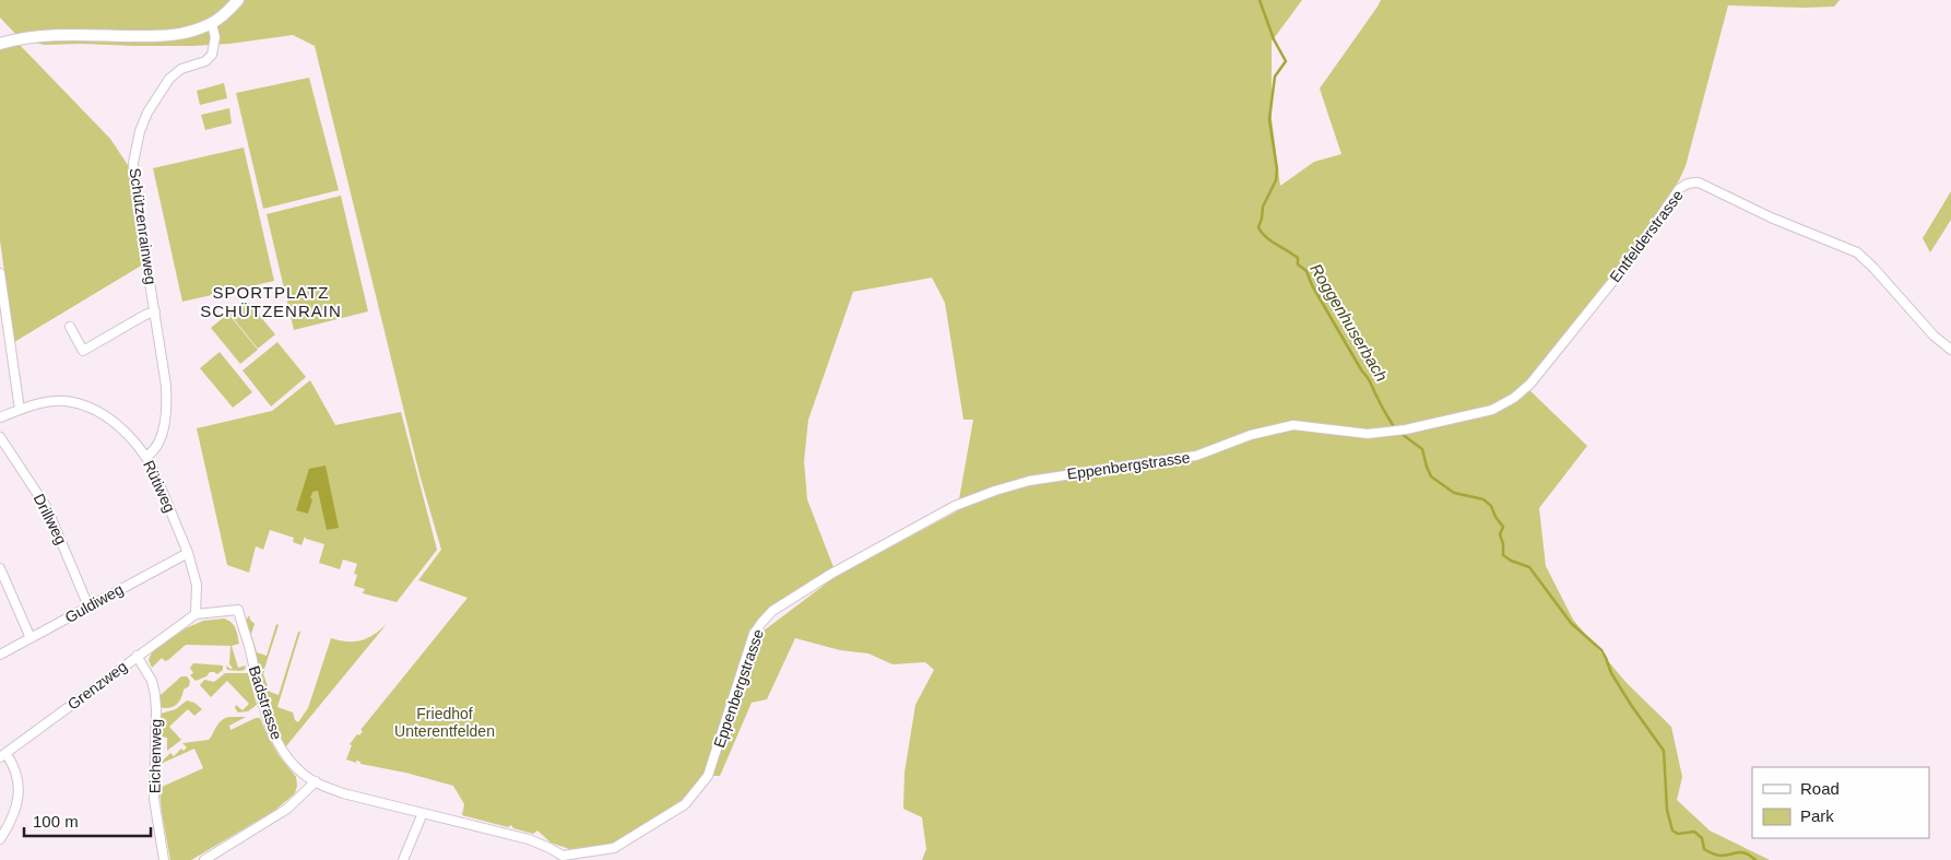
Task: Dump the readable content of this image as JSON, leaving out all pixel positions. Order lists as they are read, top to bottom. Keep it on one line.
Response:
{"streets":{"street":["Schützenrainweg","Entfelderstrasse","Eppenbergstrasse","Rütiweg","Drillweg","Guldiweg","Grenzweg","Badstrasse","Eichenweg"]},"crossings":[["Schützenrainweg","Rütiweg"],["Entfelderstrasse","Eppenbergstrasse"],["Eppenbergstrasse","Badstrasse"],["Rütiweg","Guldiweg"],["Rütiweg","Grenzweg"],["Rütiweg","Badstrasse"],["Drillweg","Guldiweg"],["Grenzweg","Badstrasse"],["Grenzweg","Eichenweg"]],"districts":["SPORTPLATZ SCHÜTZENRAIN"],"water":["Roggenhuserbach"],"parks":["Friedhof Unterentfelden"],"legend":["Road","Park"],"scale_bar":"100 m"}
